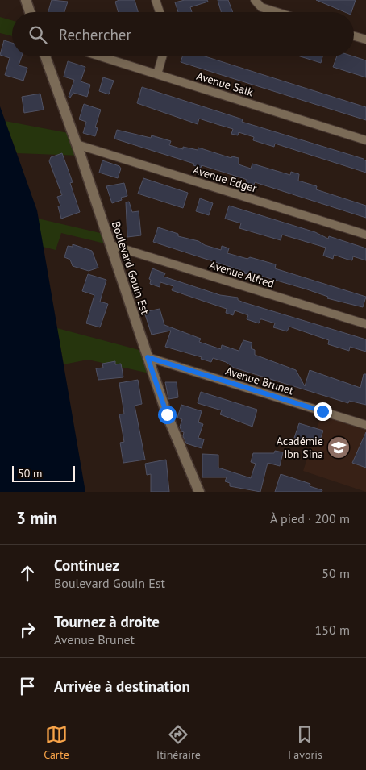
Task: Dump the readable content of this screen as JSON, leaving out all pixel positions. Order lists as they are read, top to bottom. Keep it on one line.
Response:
{"streets":{"street":["Avenue Salk","Avenue Edger","Boulevard Gouin Est","Avenue Alfred","Avenue Brunet"]},"crossings":[["Avenue Edger","Boulevard Gouin Est"],["Boulevard Gouin Est","Avenue Alfred"],["Boulevard Gouin Est","Avenue Brunet"]],"places":{"school or university":["Académie Ibn Sina"]},"scale_bar":"50 m","page":{"search":"Rechercher","scale":"50 m","heading":["3 min","À pied · 200 m"],"list":[["Continuez","Boulevard Gouin Est","50 m"],["Tournez à droite","Avenue Brunet","150 m"],"Arrivée à destination"],"nav":["Carte","Itinéraire","Favoris"]}}
